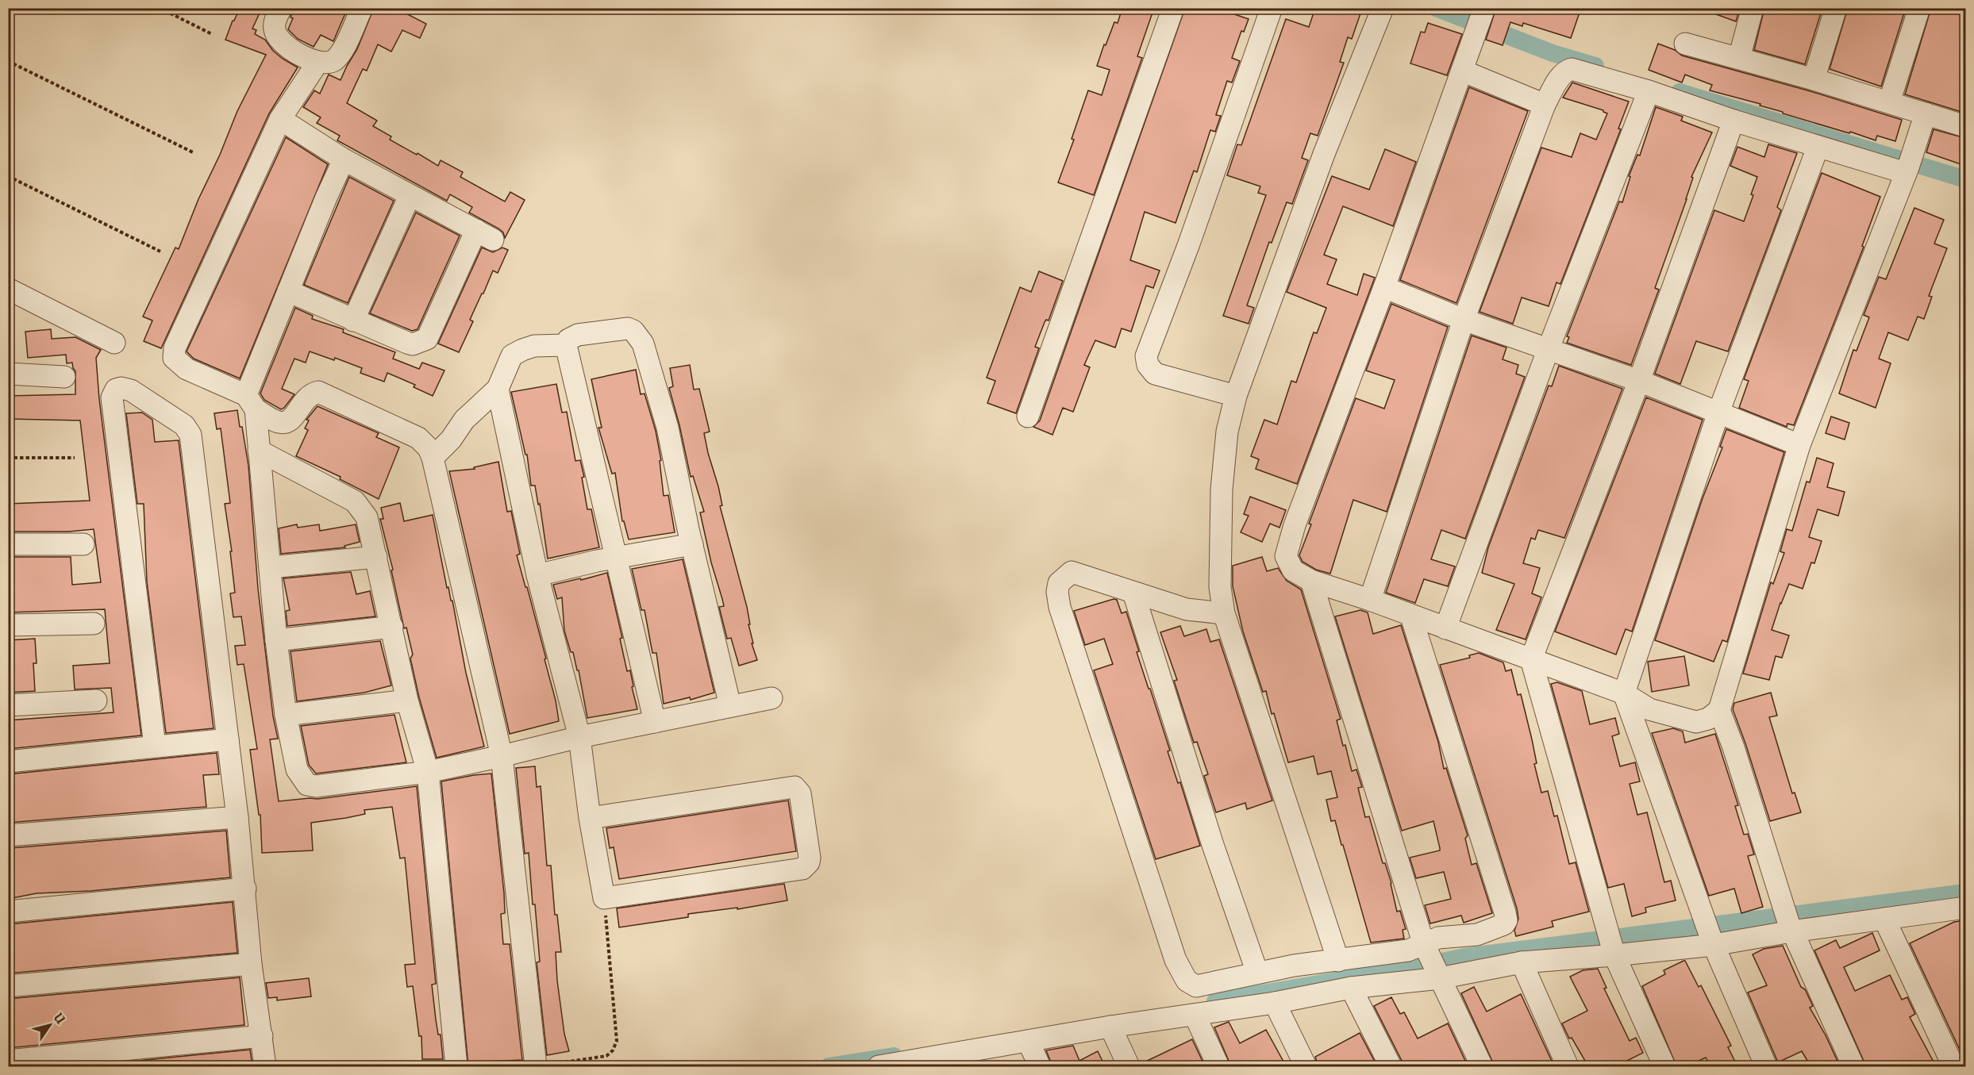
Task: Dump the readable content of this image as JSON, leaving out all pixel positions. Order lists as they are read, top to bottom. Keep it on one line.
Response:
{"north":"top right"}
